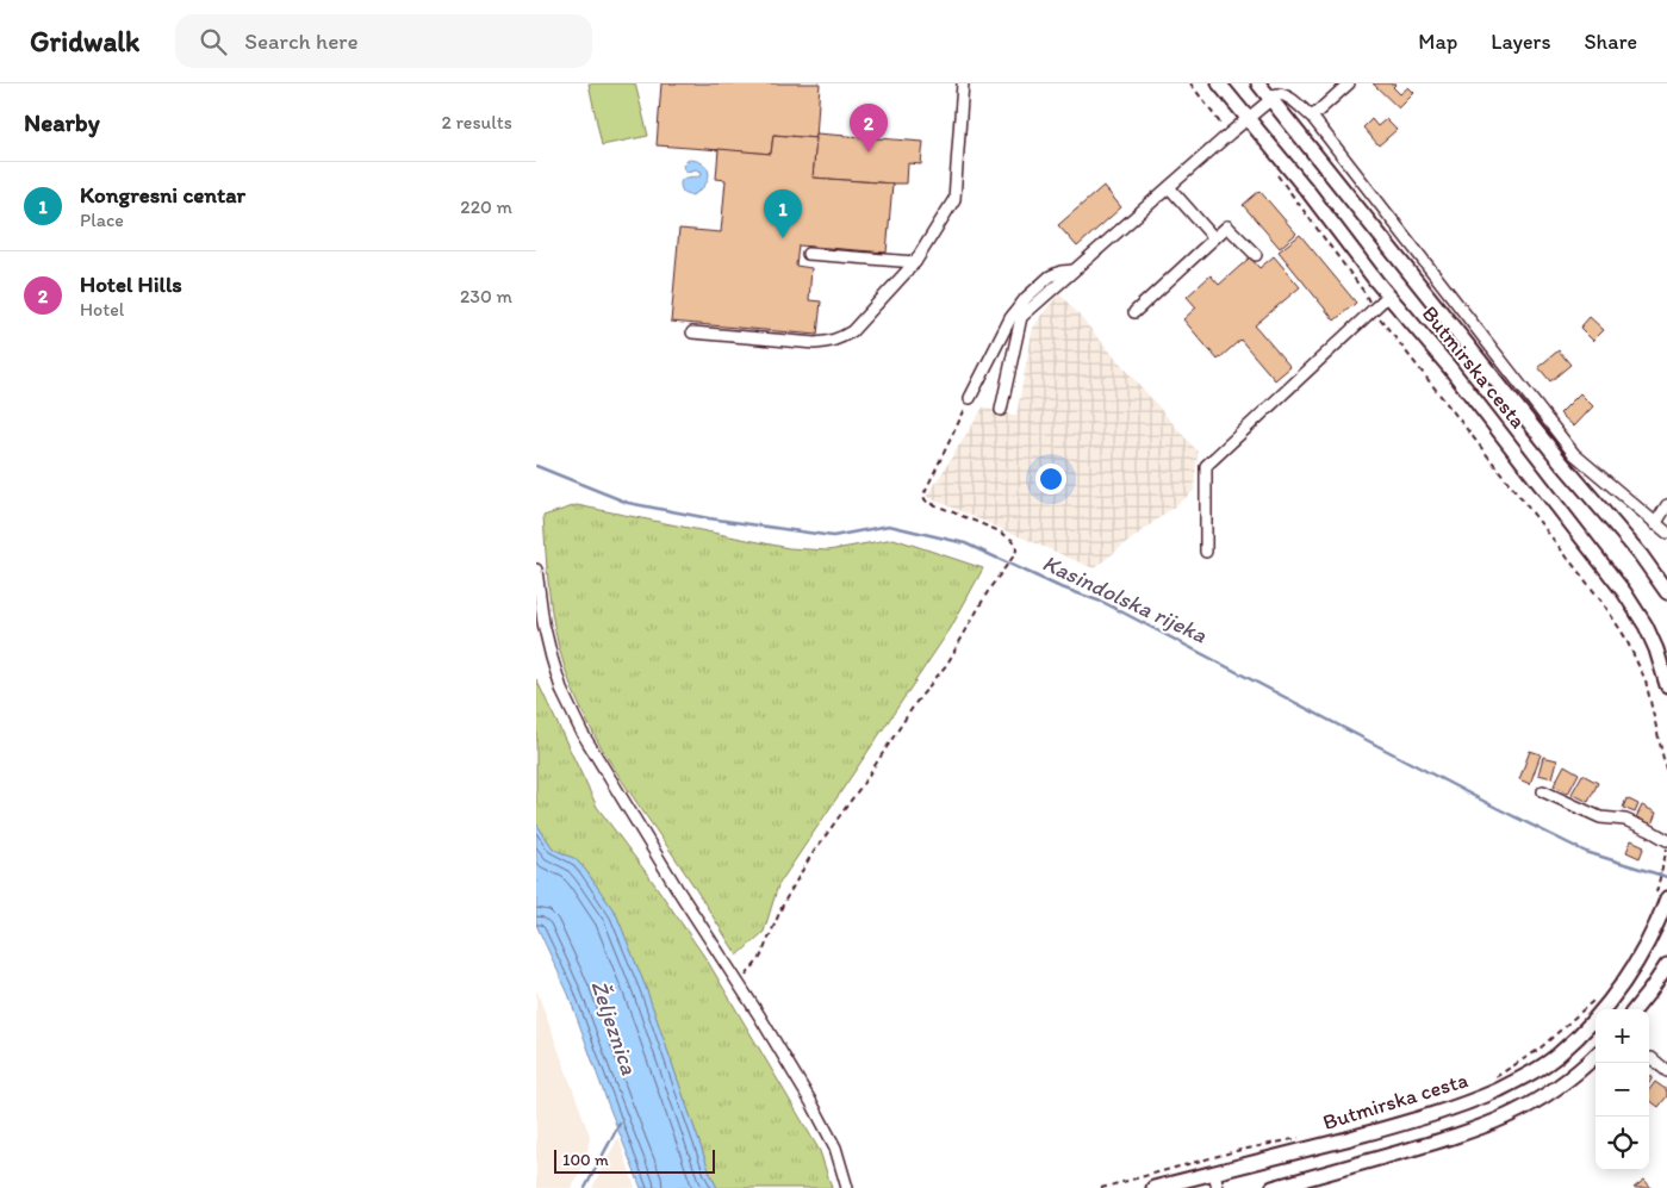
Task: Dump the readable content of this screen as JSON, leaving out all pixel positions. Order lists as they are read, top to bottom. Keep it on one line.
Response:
{"streets":{"main road":["Butmirska cesta"]},"water":["Kasindolska rijeka","Željeznica"],"scale_bar":"100 m","page":{"header":"Gridwalk","search":"Search here","nav":["Map","Layers","Share"],"heading":["Nearby","2 results"],"pins":["2","1"],"list":[{"mark":"1","name":"Kongresni centar","note":"Place","value":"220 m"},{"mark":"2","name":"Hotel Hills","note":"Hotel","value":"230 m"}],"map_buttons":["+","−"],"scale":"100 m"}}
